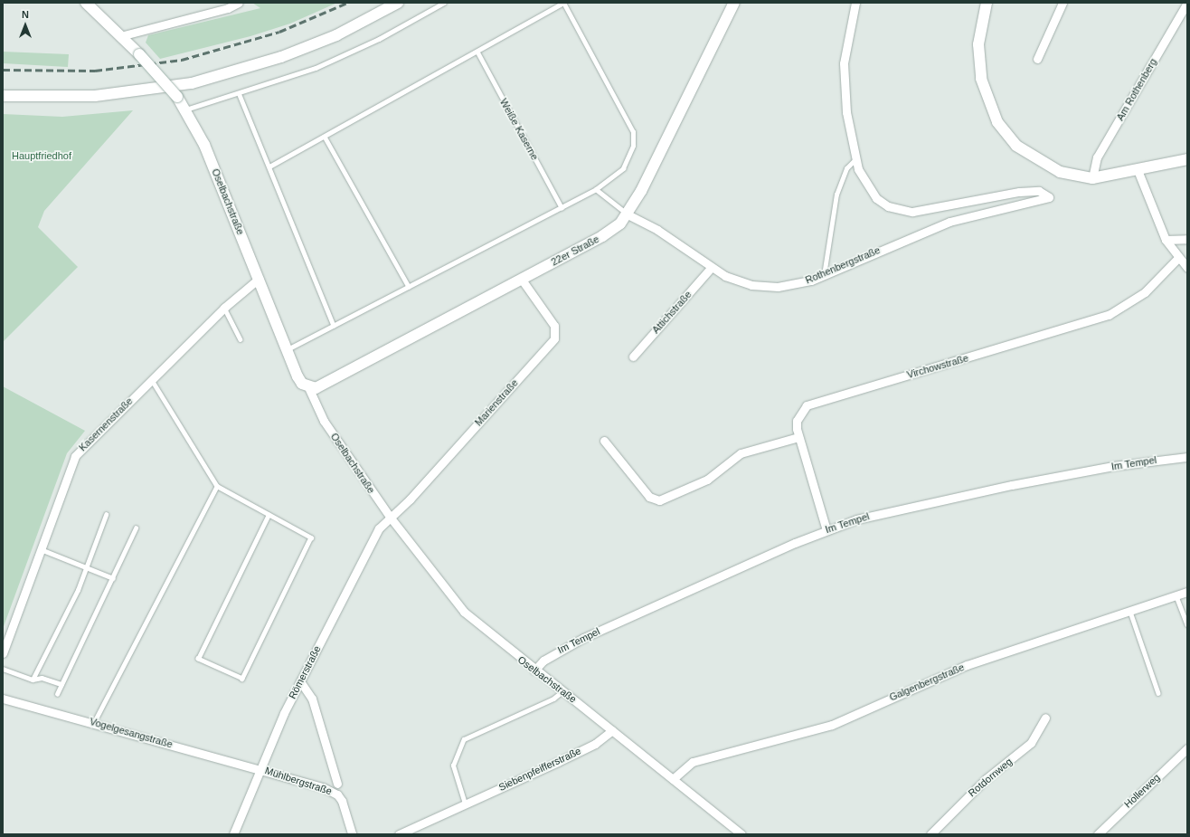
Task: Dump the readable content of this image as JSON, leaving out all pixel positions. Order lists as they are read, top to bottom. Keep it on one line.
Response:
{"streets":{"street":["Am Rothenberg","Oselbachstraße","22er Straße","Rothenbergstraße","Attichstraße","Virchowstraße","Marienstraße","Kasernenstraße","Im Tempel","Römerstraße","Galgenbergstraße","Vogelgesangstraße","Siebenpfeifferstraße","Rotdornweg","Mühlbergstraße","Hollerweg"],"lane":["Weiße Kaserne"]},"crossings":[["Oselbachstraße","22er Straße"],["Oselbachstraße","Marienstraße"],["Oselbachstraße","Kasernenstraße"],["Oselbachstraße","Im Tempel"],["Oselbachstraße","Römerstraße"],["Oselbachstraße","Galgenbergstraße"],["Oselbachstraße","Siebenpfeifferstraße"],["22er Straße","Rothenbergstraße"],["22er Straße","Marienstraße"],["Rothenbergstraße","Attichstraße"],["Virchowstraße","Im Tempel"],["Marienstraße","Römerstraße"],["Römerstraße","Vogelgesangstraße"],["Römerstraße","Mühlbergstraße"],["Vogelgesangstraße","Mühlbergstraße"]],"parks":["Hauptfriedhof"],"north":"top"}
